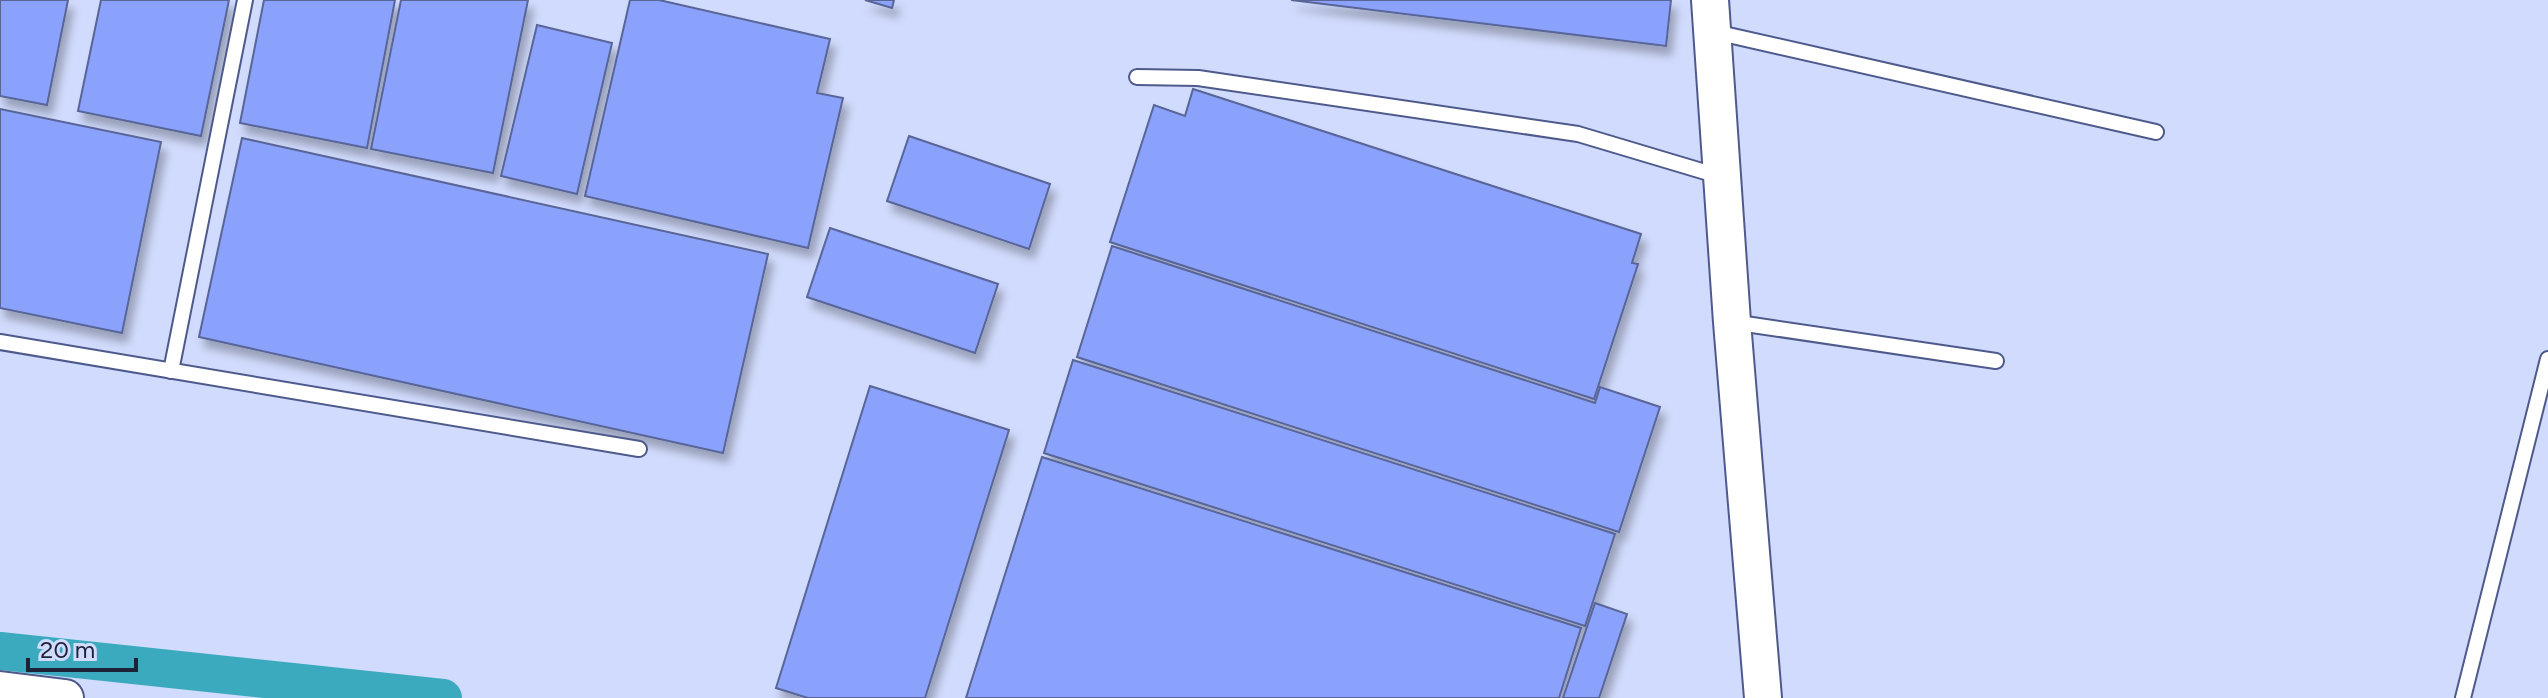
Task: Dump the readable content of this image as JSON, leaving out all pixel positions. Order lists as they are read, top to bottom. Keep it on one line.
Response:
{"scale_bar":"20 m"}
